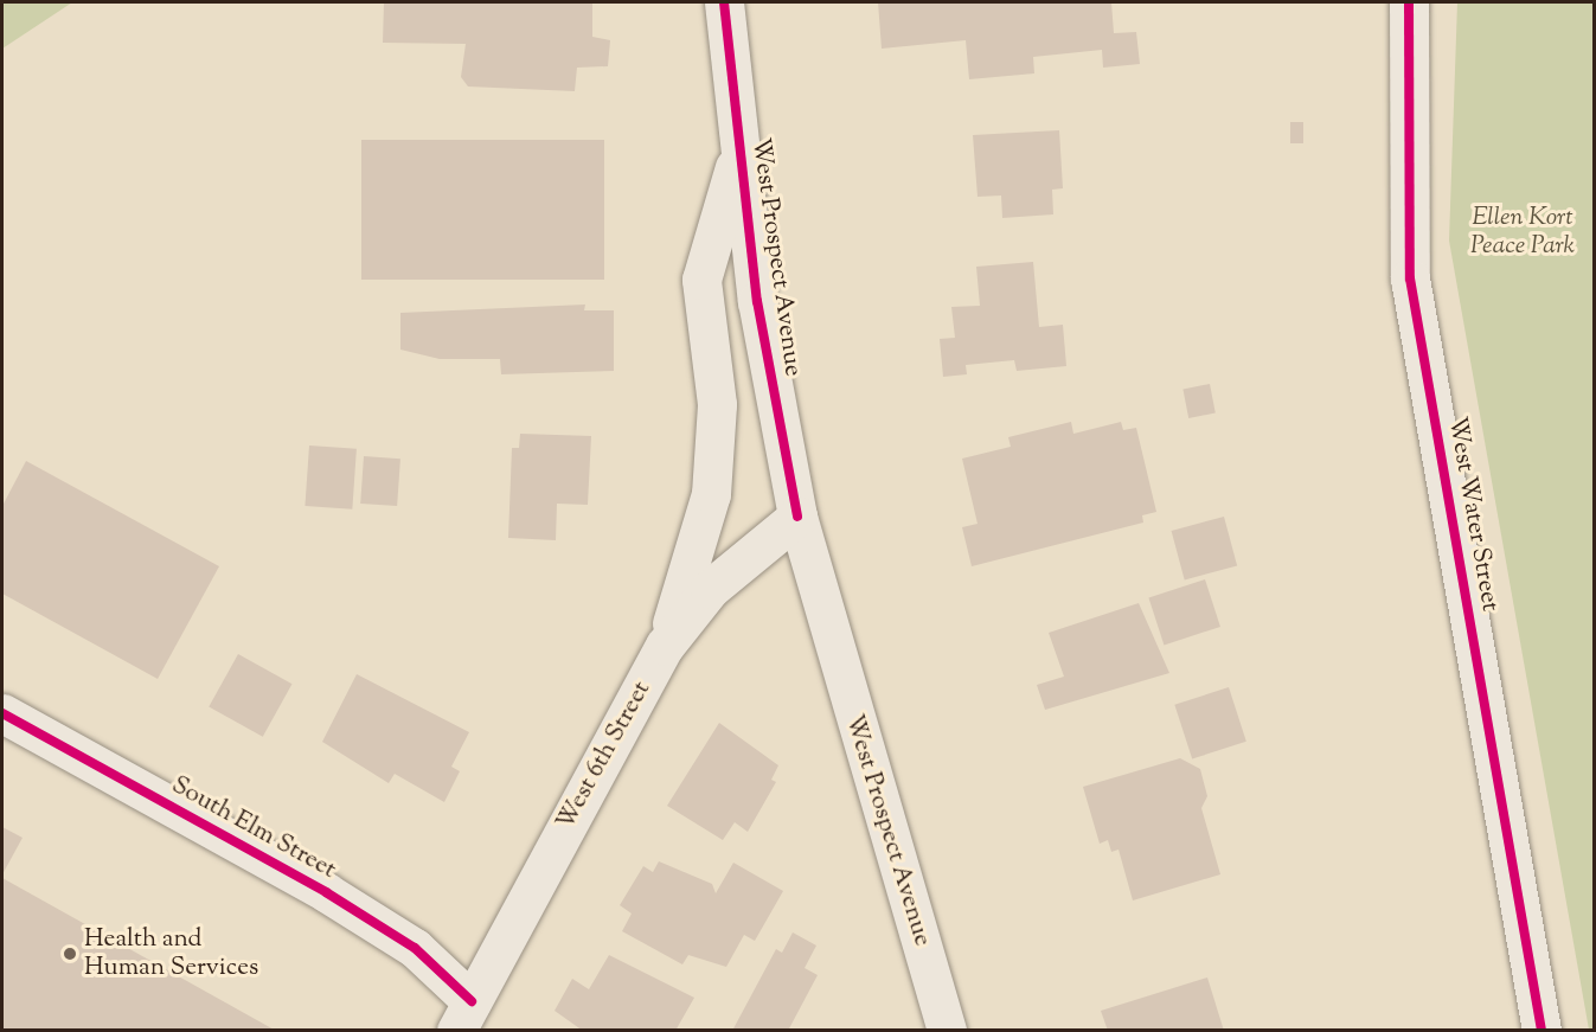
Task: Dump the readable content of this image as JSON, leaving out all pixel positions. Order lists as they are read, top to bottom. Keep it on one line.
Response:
{"streets":{"main road":["West Prospect Avenue","West Water Street","West 6th Street","South Elm Street"]},"crossings":[["West Prospect Avenue","West 6th Street"],["West 6th Street","South Elm Street"]],"parks":["Ellen Kort Peace Park"],"places":["Health and Human Services"]}
